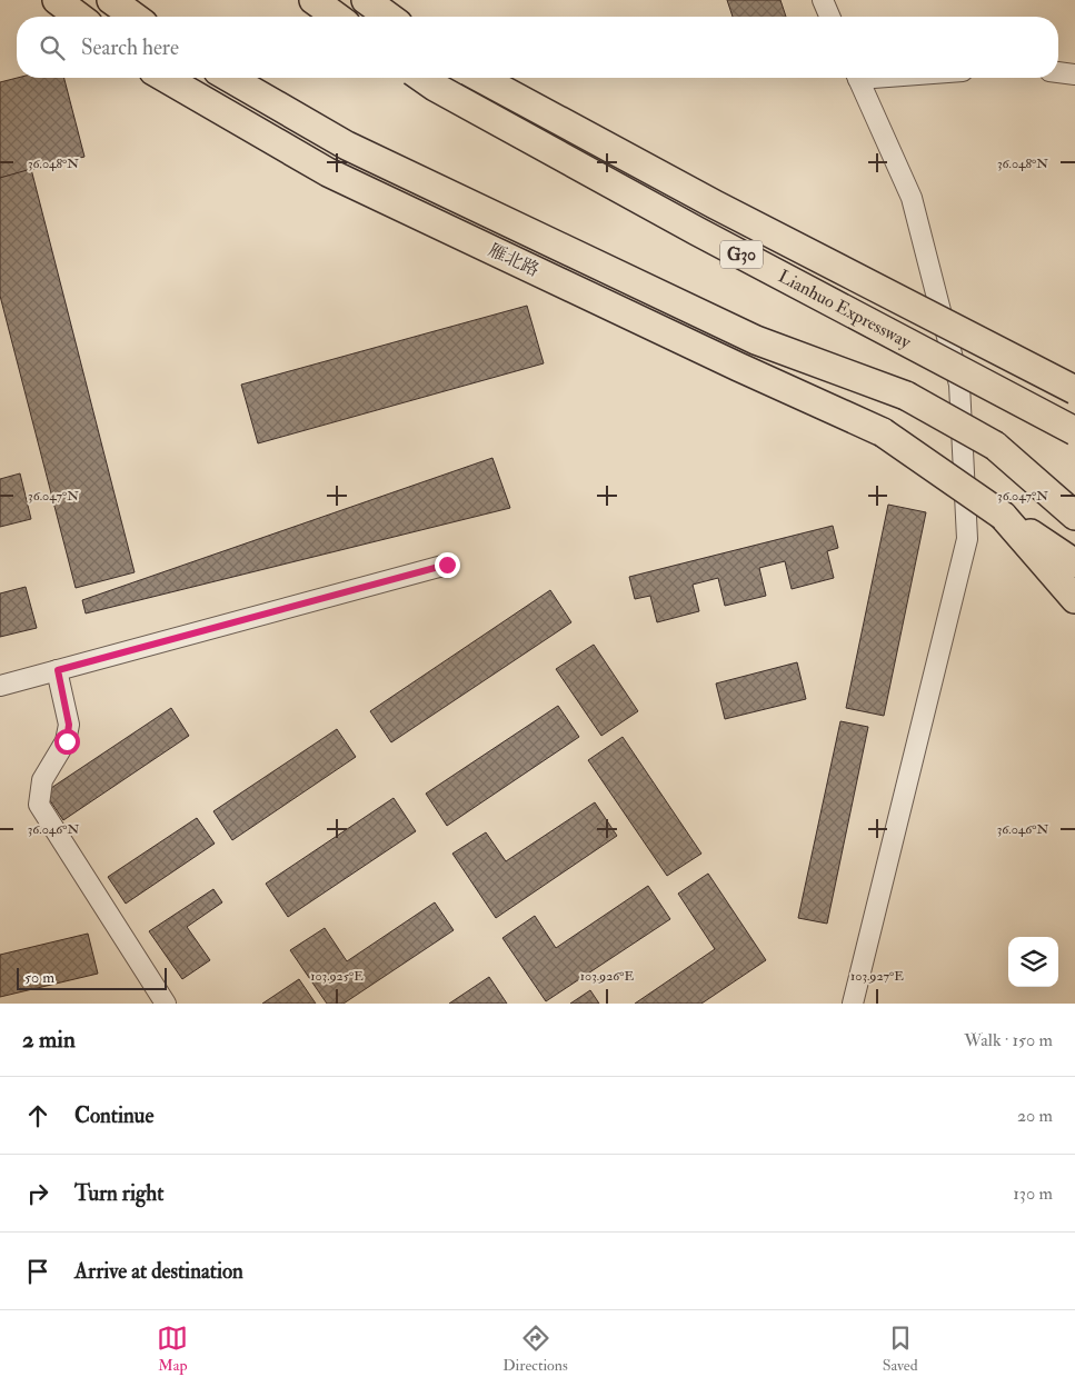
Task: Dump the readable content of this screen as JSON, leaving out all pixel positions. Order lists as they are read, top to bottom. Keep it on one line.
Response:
{"streets":{"highway":["G30","雁北路","Lianhuo Expressway"]},"scale_bar":"50 m","page":{"search":"Search here","scale":"50 m","heading":["2 min","Walk · 150 m"],"list":[["Continue","20 m"],["Turn right","130 m"],"Arrive at destination"],"nav":["Map","Directions","Saved"]},"coordinates":["36.048°N","36.047°N","36.046°N","103.925°E","103.926°E","103.927°E"]}
